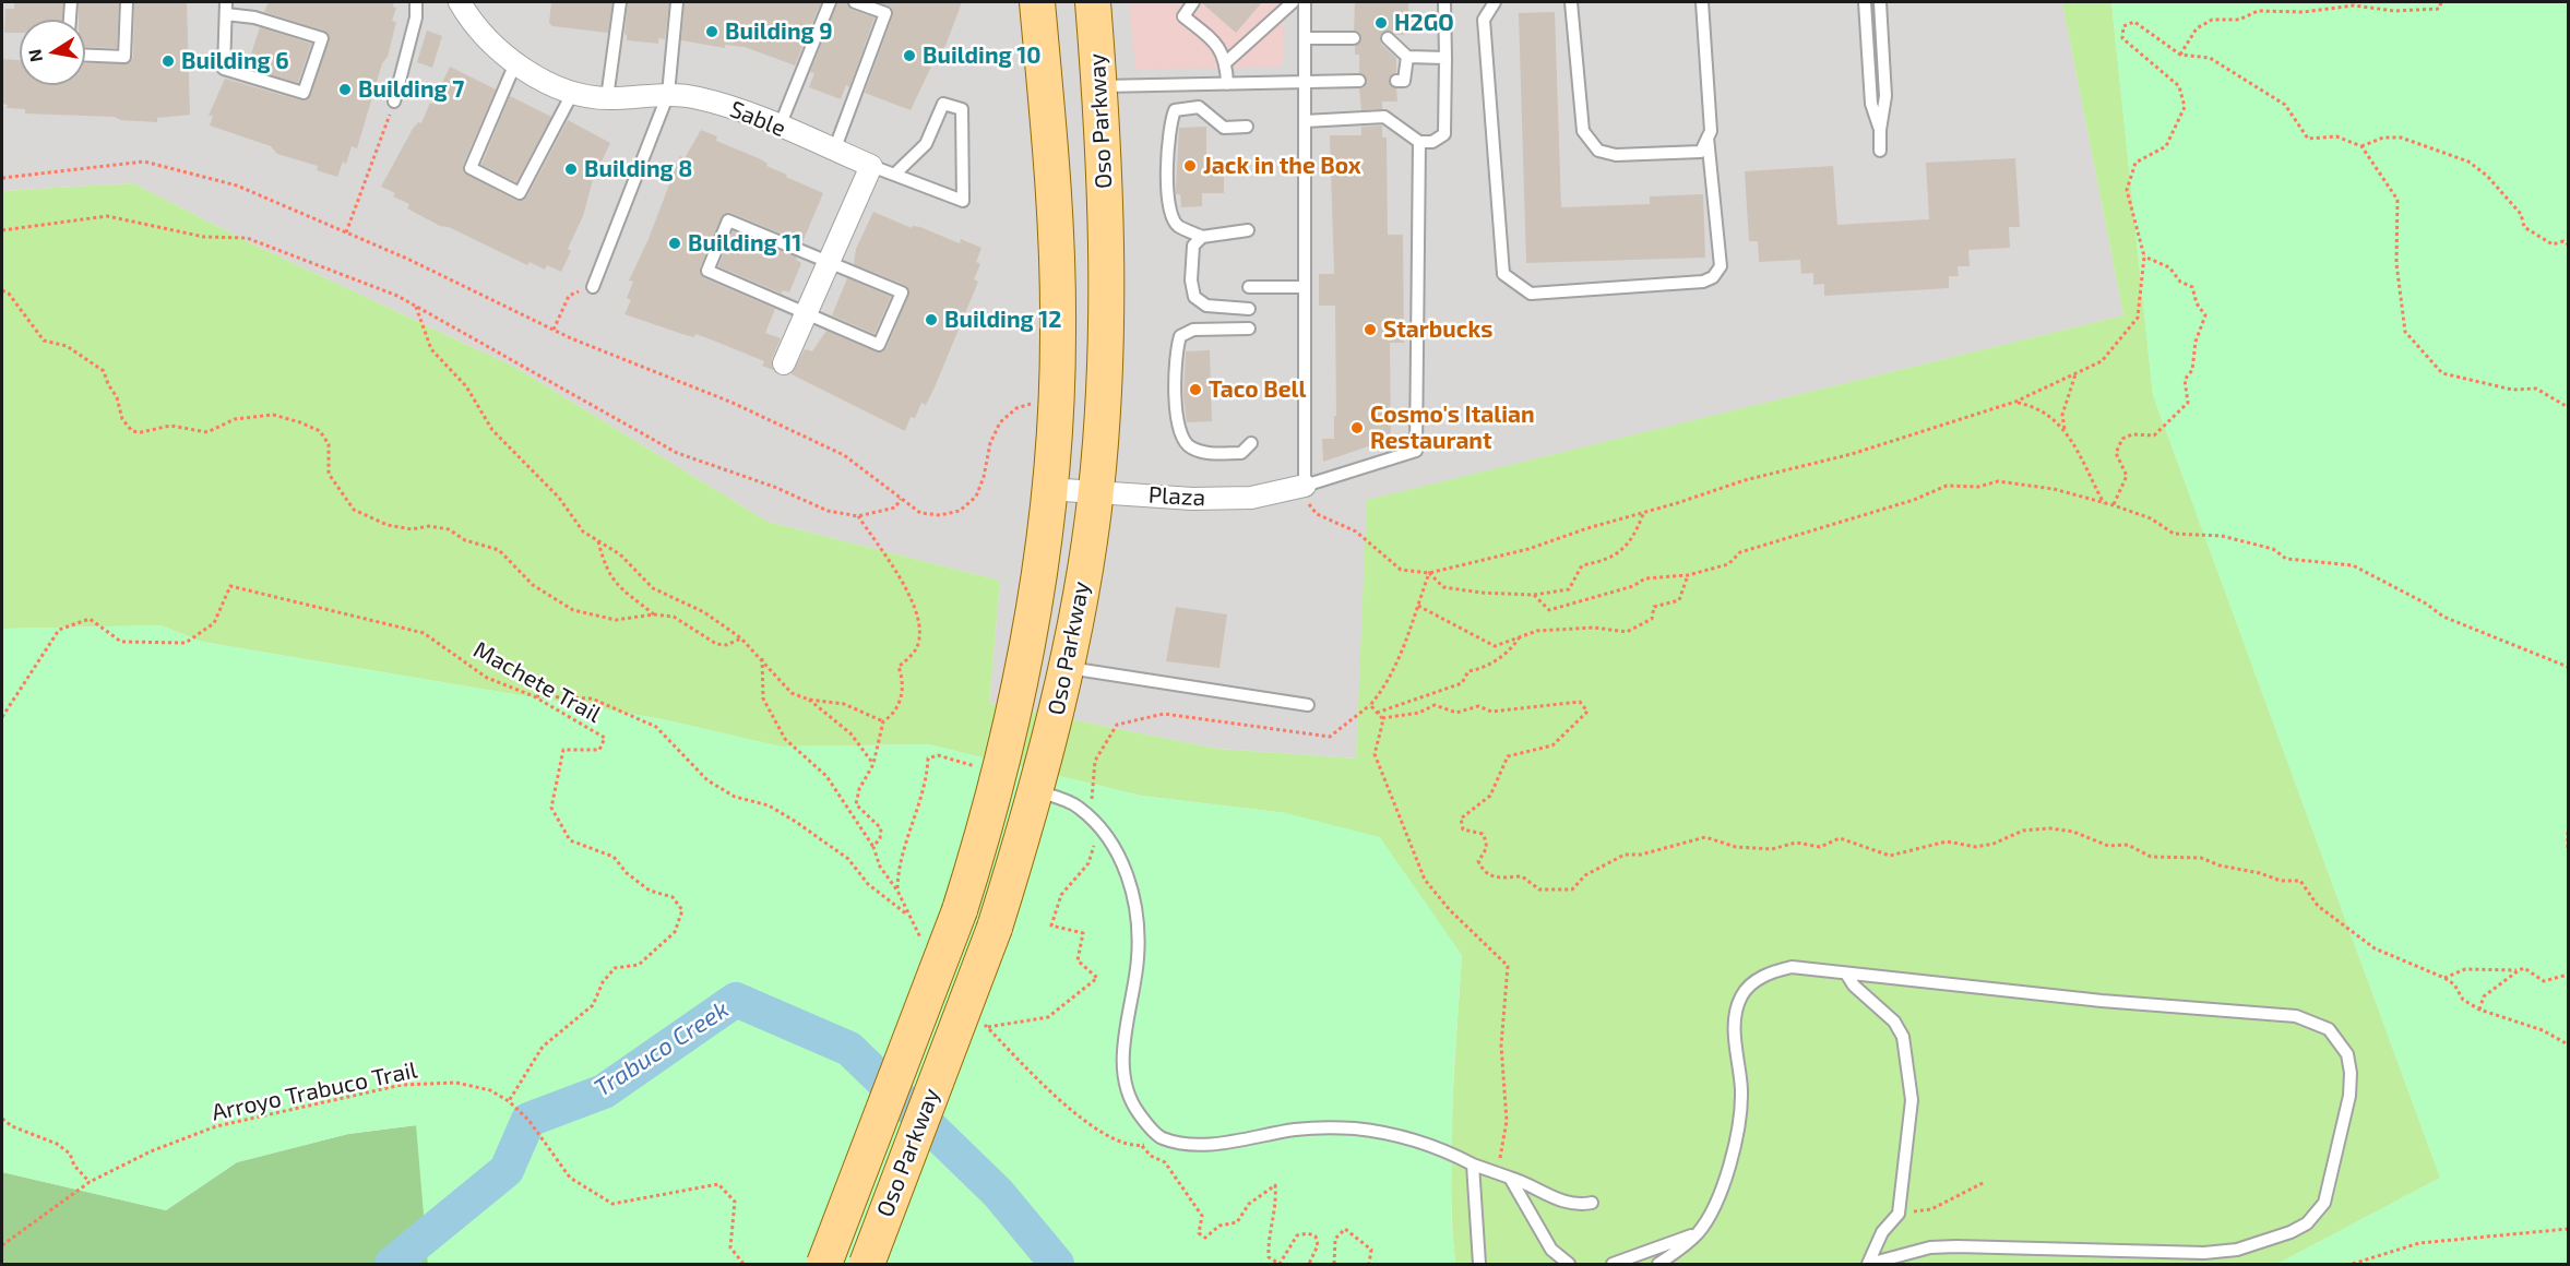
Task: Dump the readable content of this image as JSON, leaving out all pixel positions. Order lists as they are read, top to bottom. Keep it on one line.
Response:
{"streets":{"main road":["Oso Parkway"],"street":["Sable","Plaza"],"path":["Machete Trail","Arroyo Trabuco Trail"]},"crossings":[["Oso Parkway","Plaza"],["Machete Trail","Arroyo Trabuco Trail"]],"water":["Trabuco Creek"],"places":["H2GO","Building 9","Building 10","Building 6","Building 7","Jack in the Box","Building 8","Building 11","Building 12","Starbucks","Taco Bell","Cosmo's Italian Restaurant"],"north":"left"}
